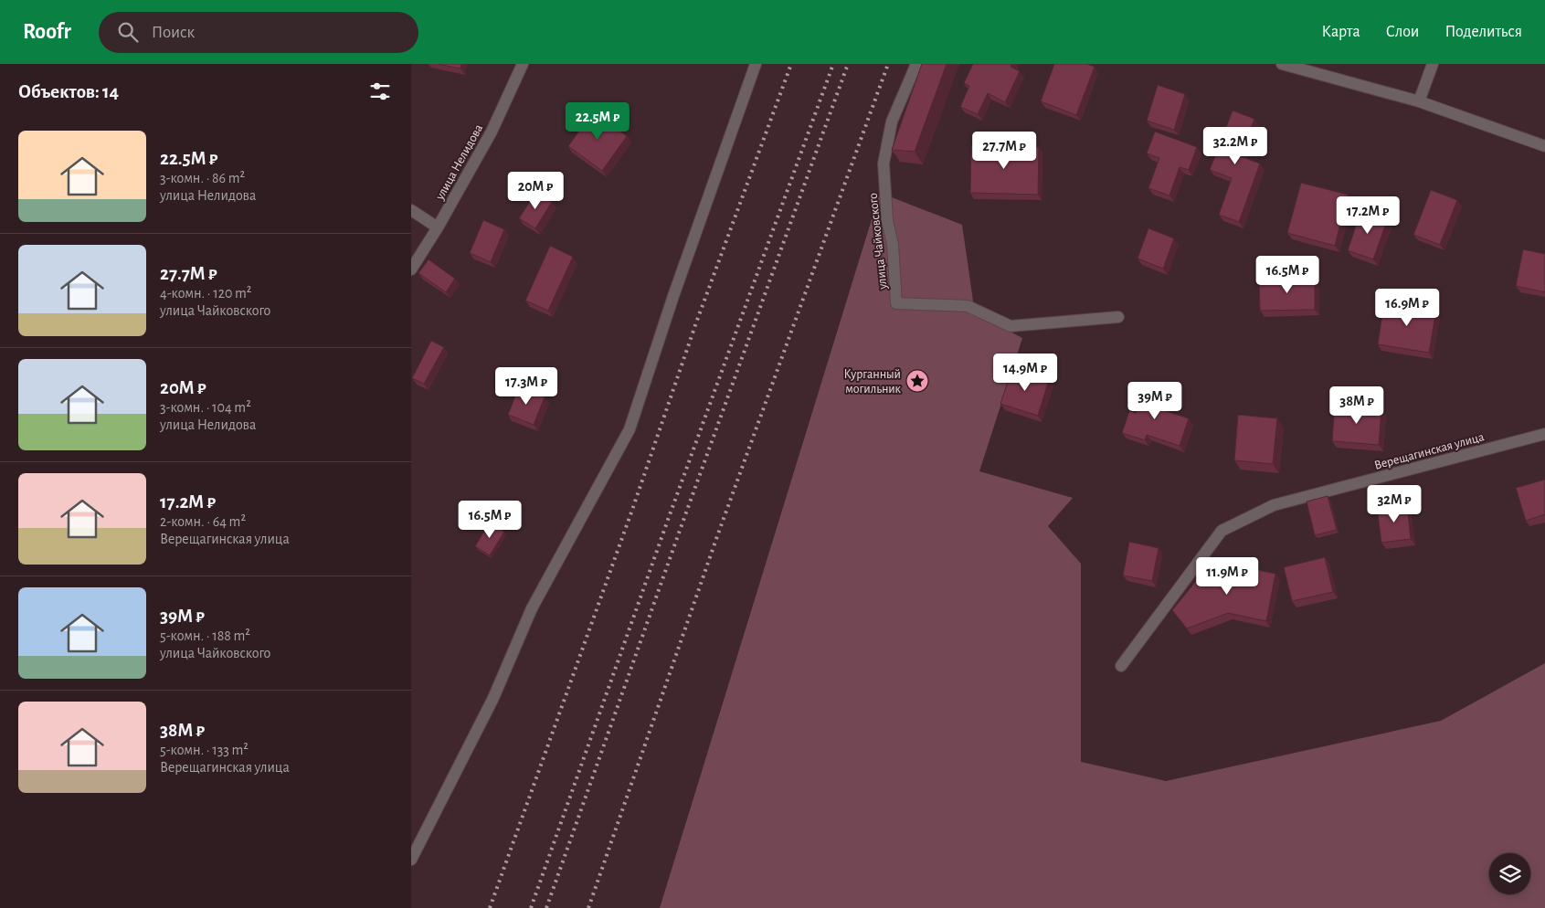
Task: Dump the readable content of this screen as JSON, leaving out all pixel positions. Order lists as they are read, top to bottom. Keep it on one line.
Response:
{"streets":{"street":["улица Нелидова","улица Чайковского","Верещагинская улица"]},"places":{"place":["Курганный могильник"]},"page":{"header":"Roofr","search":"Поиск","nav":["Карта","Слои","Поделиться"],"heading":"Объектов: 14","price":["22.5M ₽","32.2M ₽","27.7M ₽","20M ₽","17.2M ₽","16.5M ₽","16.9M ₽","14.9M ₽","17.3M ₽","39M ₽","38M ₽","32M ₽","16.5M ₽","11.9M ₽"],"list":[{"name":"22.5M ₽","note":"3-комн. · 86 m² · улица Нелидова"},{"name":"27.7M ₽","note":"4-комн. · 120 m² · улица Чайковского"},{"name":"20M ₽","note":"3-комн. · 104 m² · улица Нелидова"},{"name":"17.2M ₽","note":"2-комн. · 64 m² · Верещагинская улица"},{"name":"39M ₽","note":"5-комн. · 188 m² · улица Чайковского"},{"name":"38M ₽","note":"5-комн. · 133 m² · Верещагинская улица"}]}}
